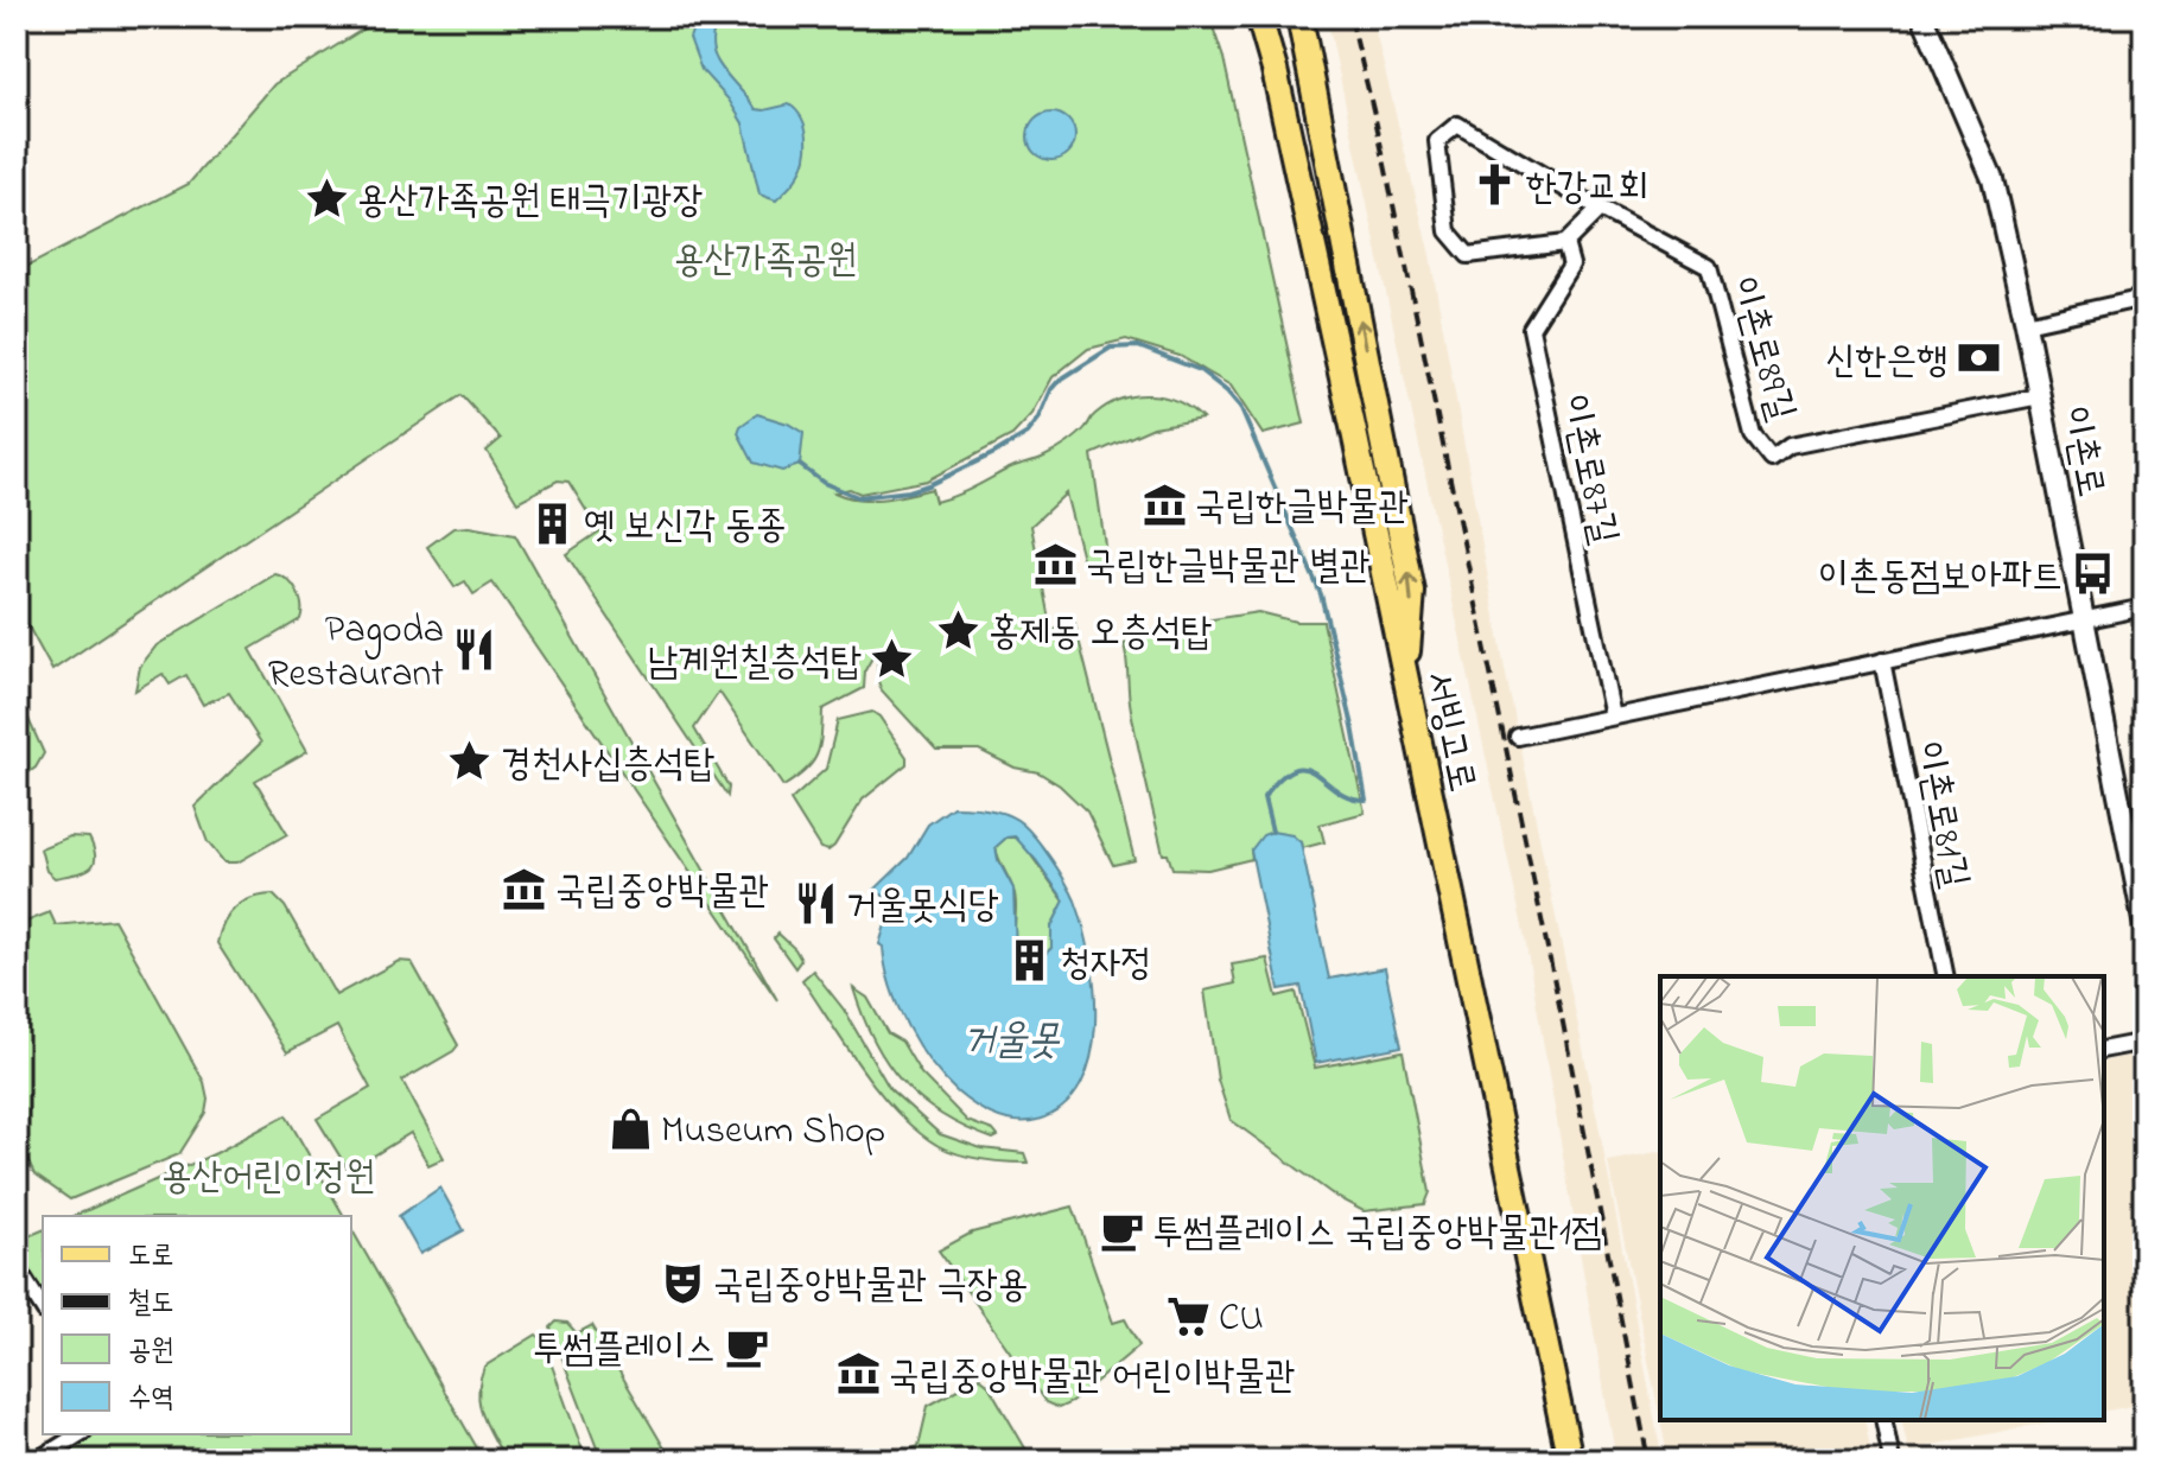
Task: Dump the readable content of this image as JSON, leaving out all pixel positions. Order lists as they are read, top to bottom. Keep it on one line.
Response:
{"streets":{"main road":["서빙고로"],"street":["이촌로89길","이촌로","이촌로87길","이촌로81길"]},"crossings":[["이촌로89길","이촌로"],["이촌로89길","이촌로87길"]],"water":["거울못"],"parks":["용산가족공원","용산어린이정원"],"places":{"church":["한강교회"],"place":["용산가족공원 태극기광장","홍제동 오층석탑","남계원칠층석탑","경천사십층석탑"],"bank":["신한은행"],"museum":["국립한글박물관","국립한글박물관 별관","국립중앙박물관","국립중앙박물관 어린이박물관"],"building":["옛 보신각 동종","청자정"],"bus stop":["이촌동점보아파트"],"restaurant":["Pagoda Restaurant","거울못식당"],"shop":["Museum Shop"],"cafe":["투썸플레이스 국립중앙박물관1점","투썸플레이스"],"theatre":["국립중앙박물관 극장용"],"supermarket":["CU"]},"legend":["도로","철도","공원","수역"]}
